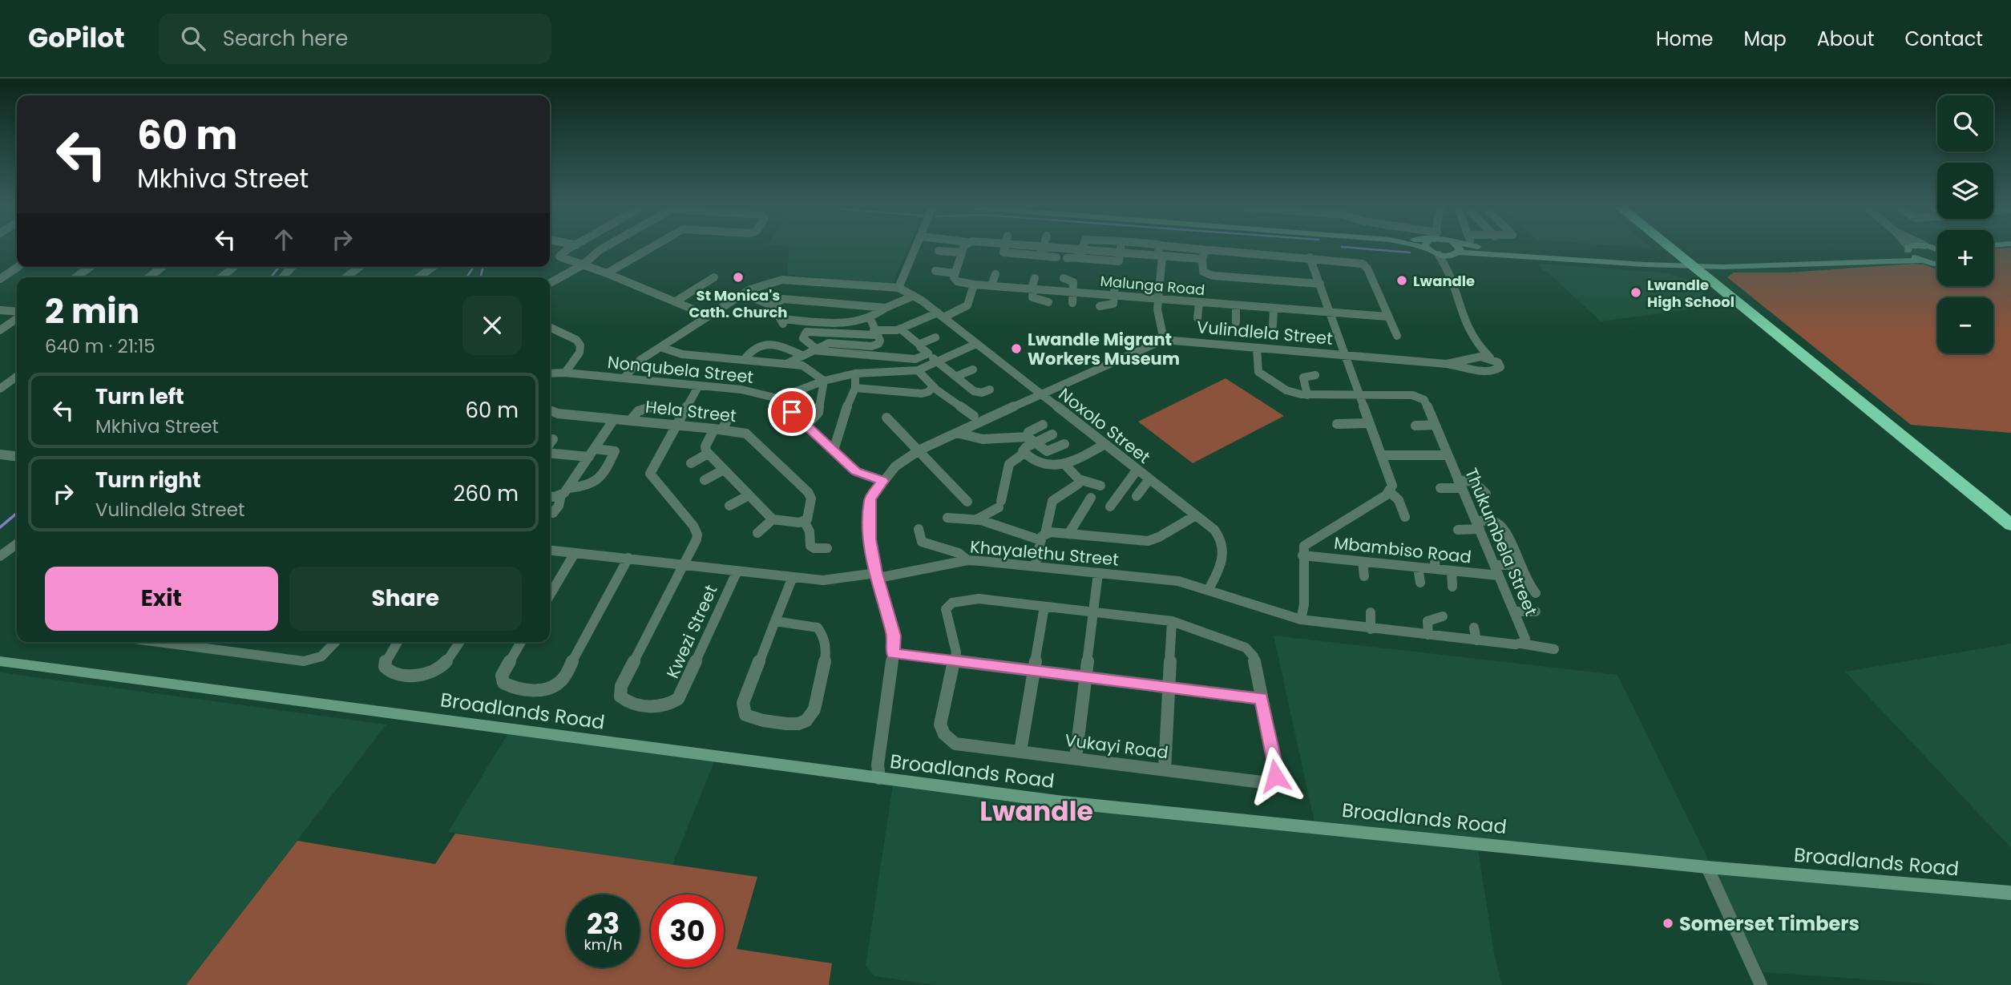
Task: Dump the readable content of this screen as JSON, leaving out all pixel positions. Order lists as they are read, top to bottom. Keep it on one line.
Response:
{"streets":{"street":["Malunga Road","Vulindlela Street","Nonqubela Street","Hela Street","Noxolo Street","Thukumbela Street","Mbambiso Road","Khayalethu Street","Kwezi Street","Broadlands Road","Vukayi Road"]},"crossings":[["Vulindlela Street","Nonqubela Street"],["Vulindlela Street","Noxolo Street"],["Vulindlela Street","Thukumbela Street"],["Vulindlela Street","Khayalethu Street"],["Vulindlela Street","Broadlands Road"],["Nonqubela Street","Noxolo Street"],["Noxolo Street","Thukumbela Street"],["Noxolo Street","Khayalethu Street"],["Thukumbela Street","Mbambiso Road"],["Thukumbela Street","Khayalethu Street"]],"districts":["Lwandle"],"places":["St Monica's Cath. Church","Lwandle","Lwandle High School","Lwandle Migrant Workers Museum","Somerset Timbers"],"page":{"header":"GoPilot","search":"Search here","nav":["Home","Map","About","Contact"],"map_buttons":["+","−"],"turn":["60 m","Mkhiva Street"],"heading":["2 min","640 m · 21:15"],"list":[{"name":"Turn left","note":"Mkhiva Street","value":"60 m"},{"name":"Turn right","note":"Vulindlela Street","value":"260 m"}],"buttons":["Exit","Share"],"speed":"23 km/h","limit":"30"}}
